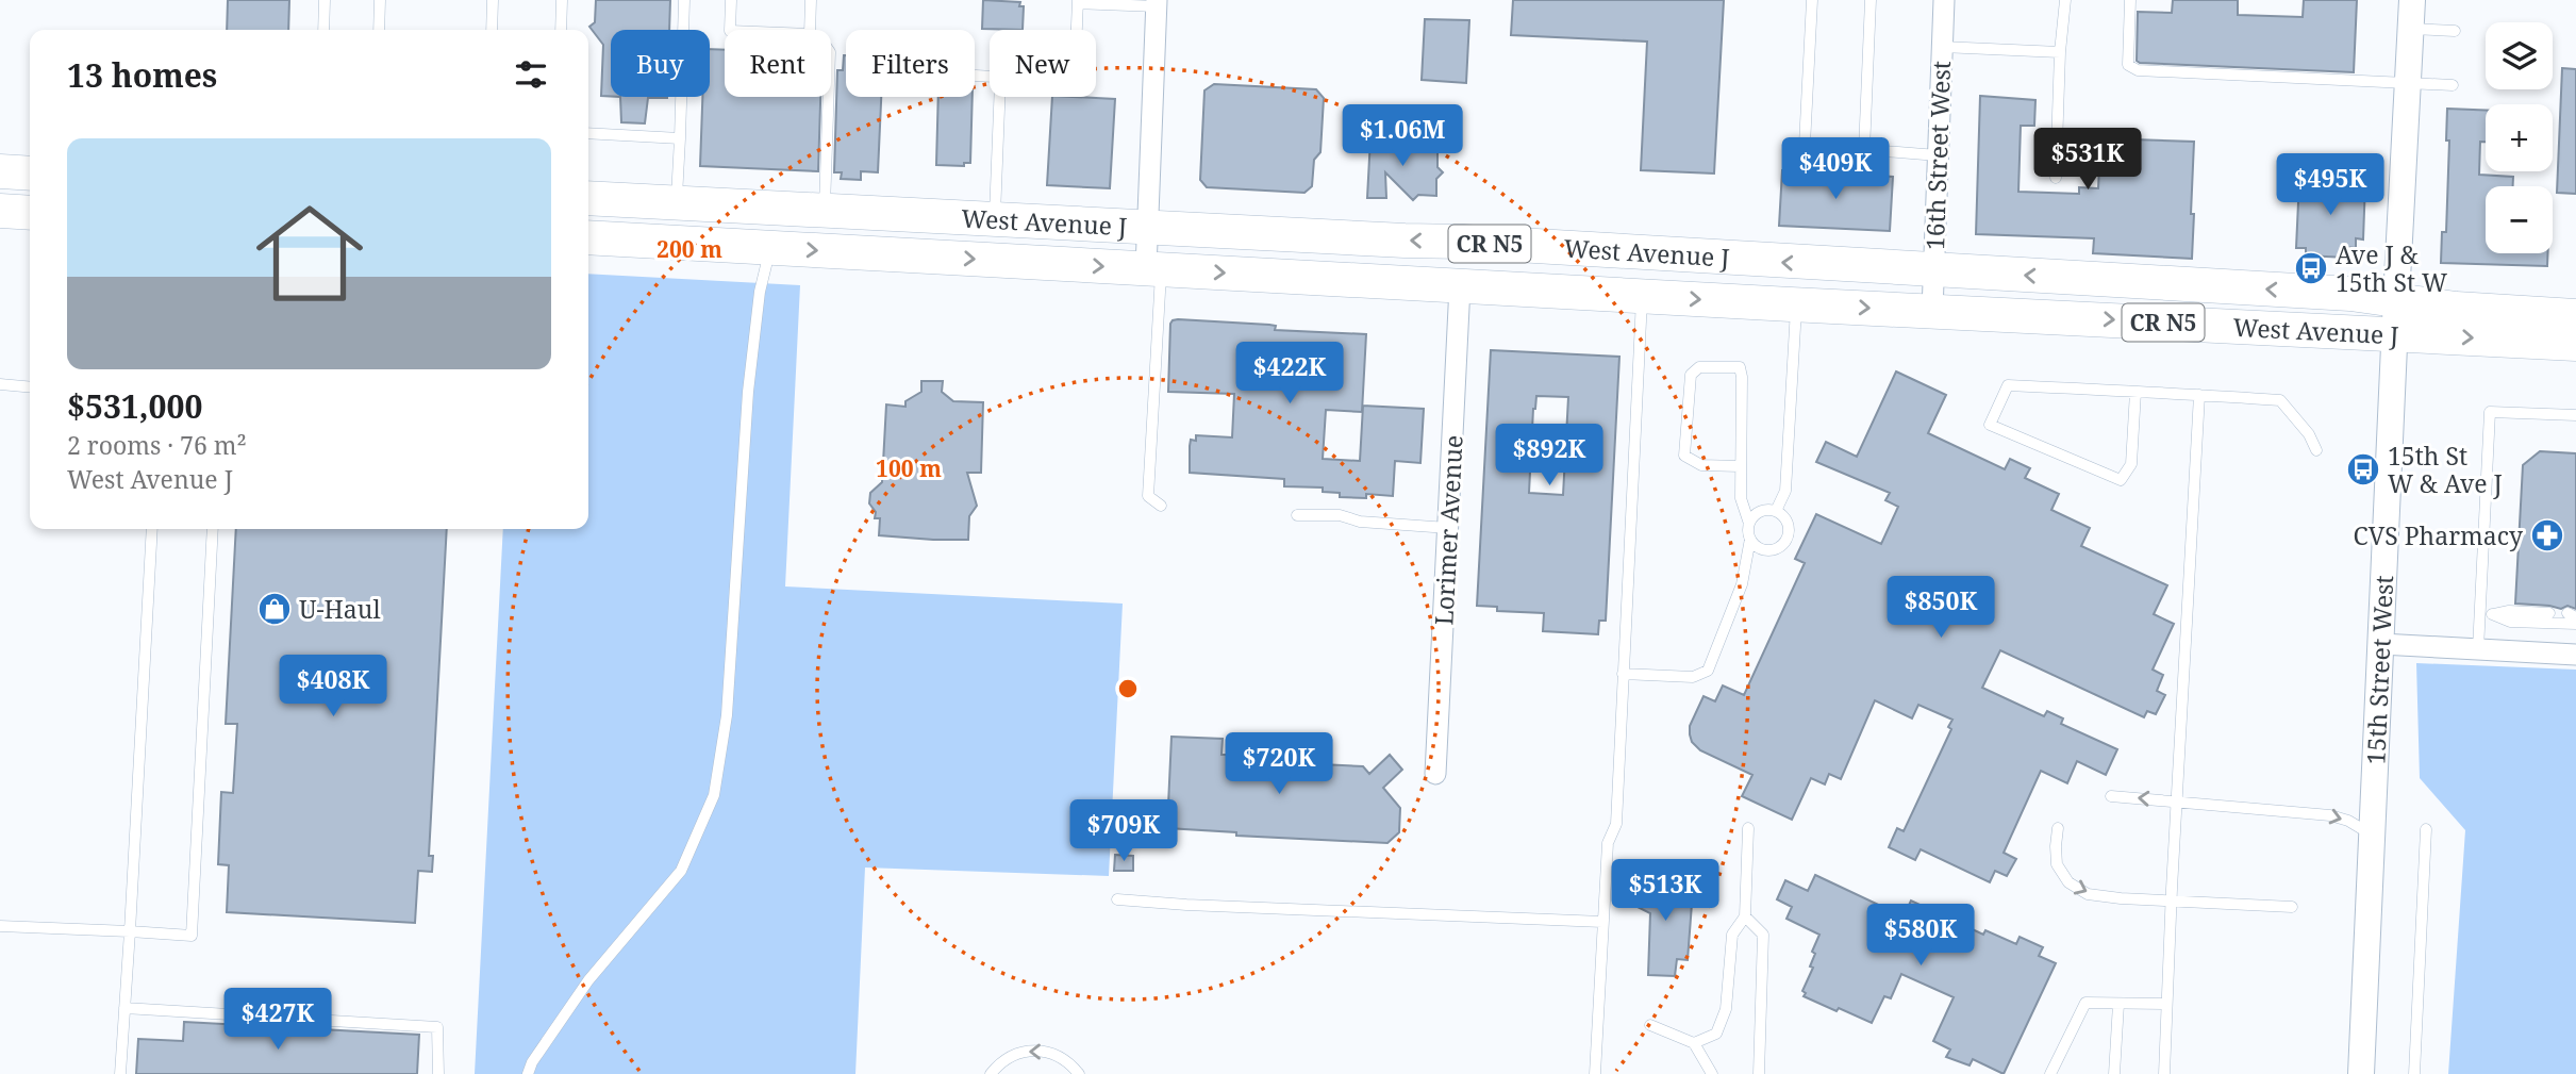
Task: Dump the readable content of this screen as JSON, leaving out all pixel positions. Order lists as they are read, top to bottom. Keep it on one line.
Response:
{"streets":{"main road":["West Avenue J","CR N5"],"street":["16th Street West","Lorimer Avenue","15th Street West"]},"crossings":[["16th Street West","West Avenue J"],["West Avenue J","Lorimer Avenue"],["West Avenue J","15th Street West"]],"places":{"bus stop":["Ave J & 15th St W","15th St W & Ave J"],"pharmacy":["CVS Pharmacy"],"shop":["U-Haul"]},"page":{"map_buttons":["+","−"],"chip":["Buy","Rent","Filters","New"],"heading":"13 homes","price":["$1.06M","$531K","$409K","$495K","$422K","$892K","$850K","$408K","$720K","$709K","$513K","$580K","$427K"],"list":[{"name":"$531,000","note":"2 rooms · 76 m² · West Avenue J"}]},"rings":["200 m","100 m"]}
